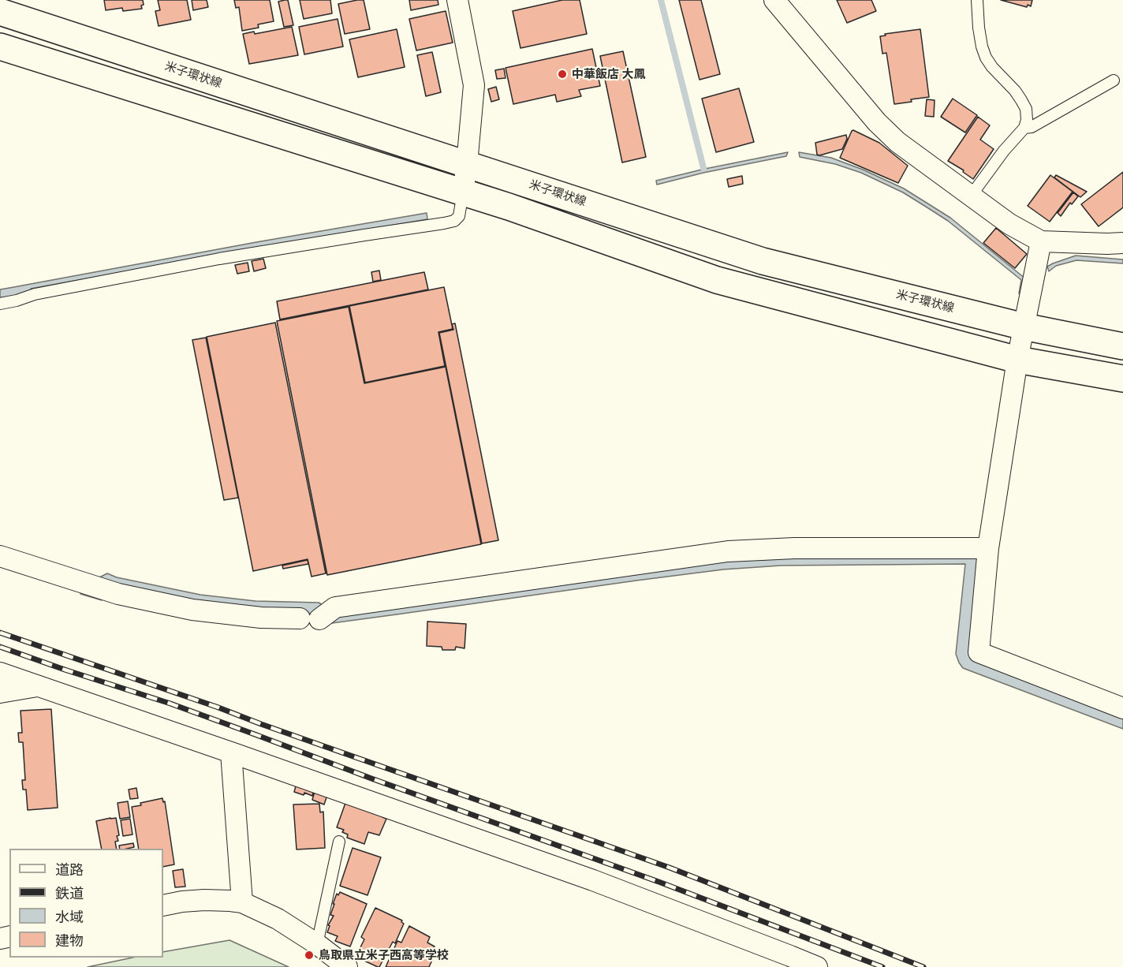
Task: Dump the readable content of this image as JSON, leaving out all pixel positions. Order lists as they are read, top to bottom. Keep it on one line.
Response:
{"streets":{"main road":["米子環状線"]},"places":["中華飯店 大鳳","鳥取県立米子西高等学校"],"legend":["道路","鉄道","水域","建物"]}
